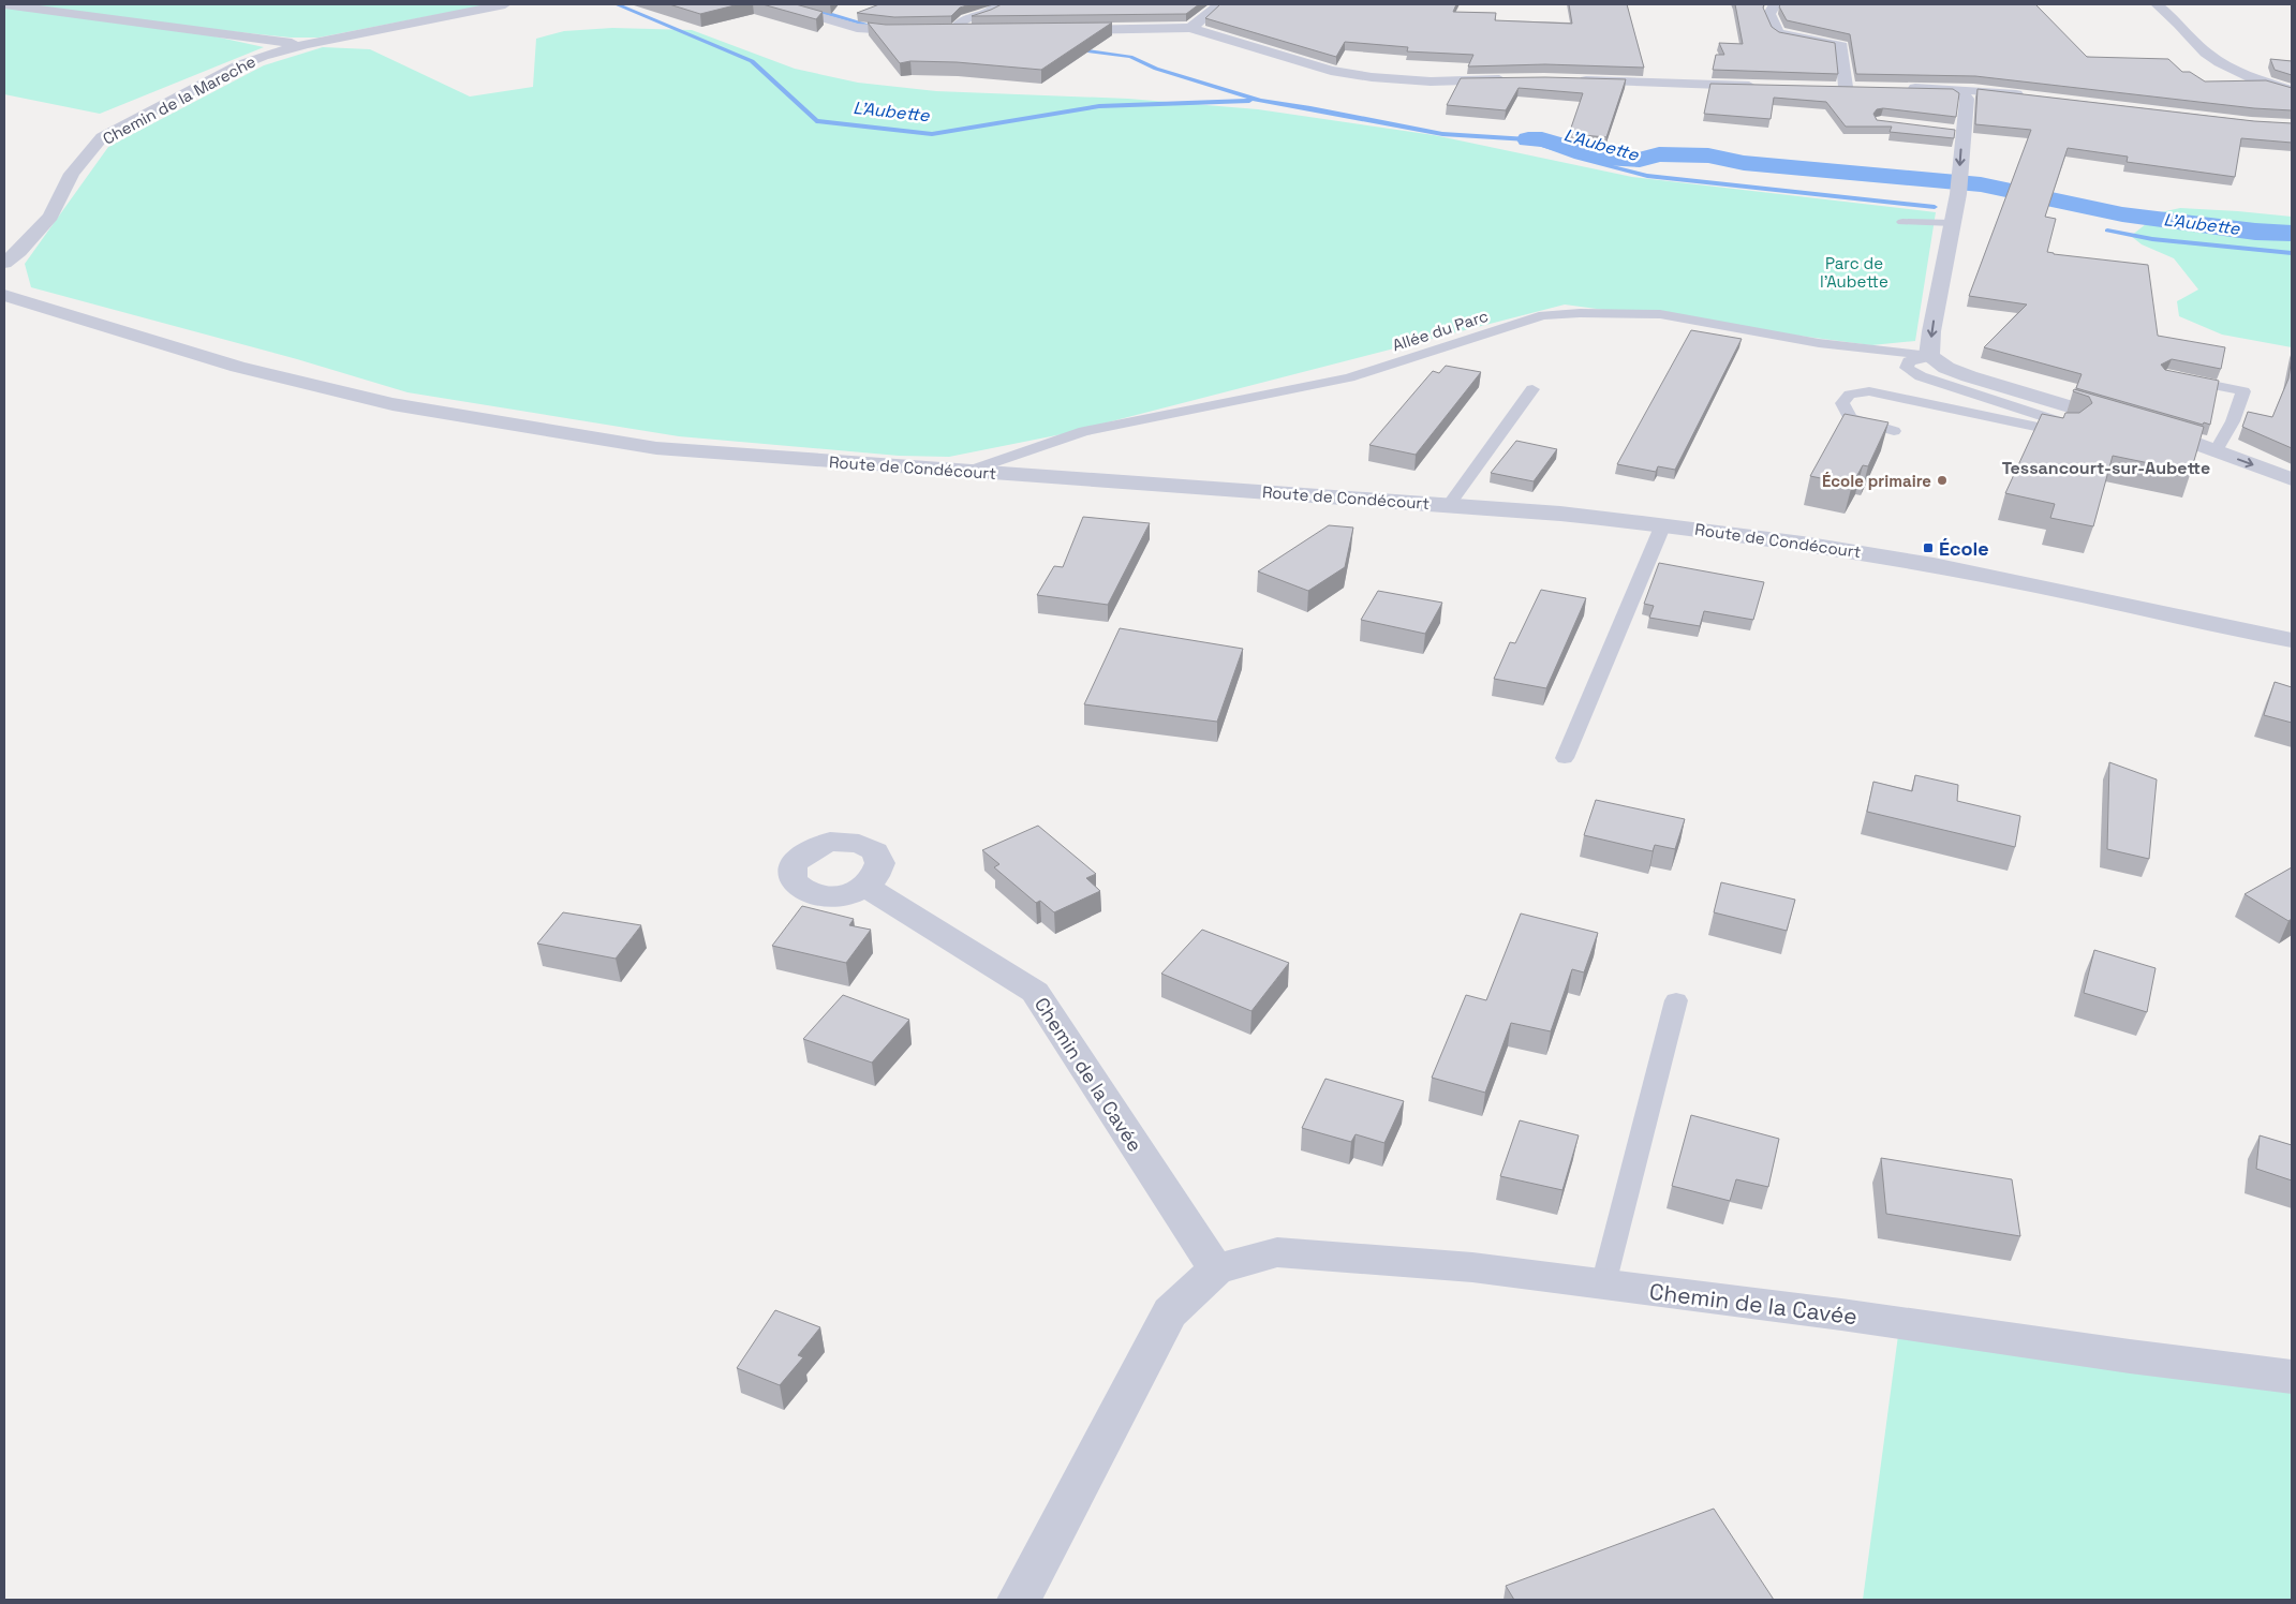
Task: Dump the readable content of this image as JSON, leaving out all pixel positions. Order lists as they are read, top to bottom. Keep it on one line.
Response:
{"streets":{"street":["Chemin de la Mareche","Route de Condécourt","Chemin de la Cavée"],"lane":["Allée du Parc"]},"crossings":[["Allée du Parc","Route de Condécourt"]],"districts":["Tessancourt-sur-Aubette"],"water":["L'Aubette"],"parks":["Parc de l'Aubette"],"places":{"other":["École primaire"],"transit":["École"]}}
